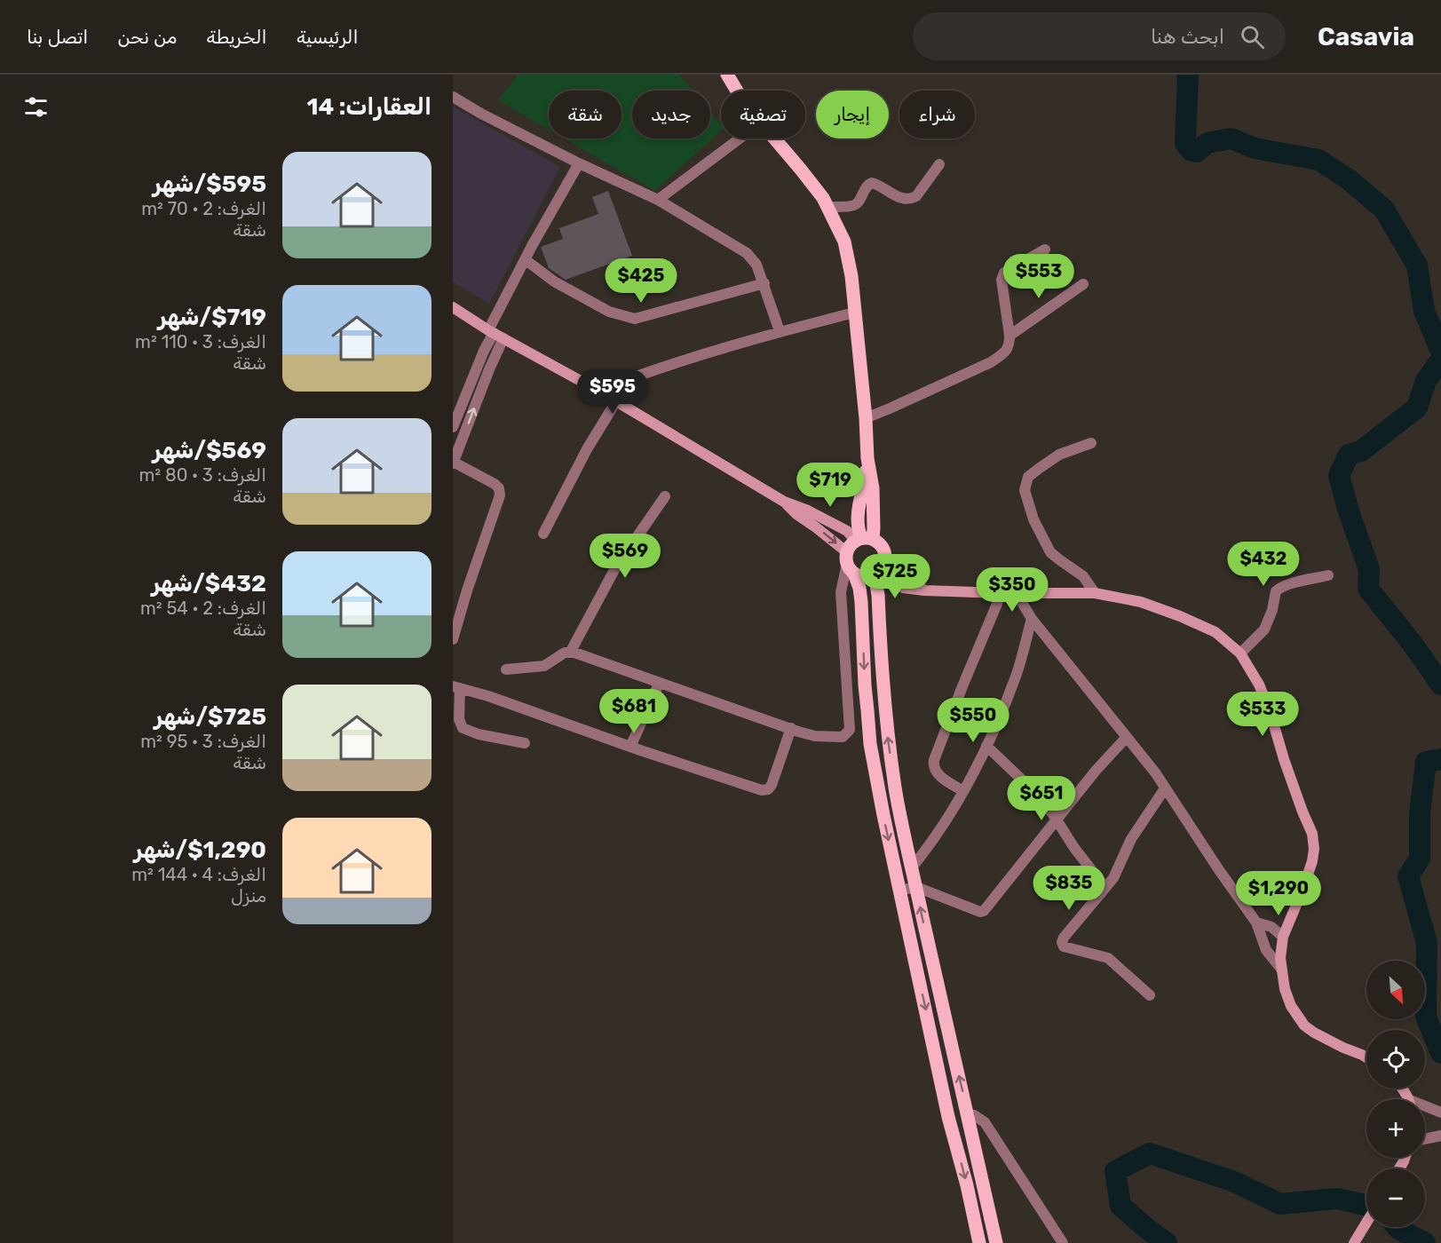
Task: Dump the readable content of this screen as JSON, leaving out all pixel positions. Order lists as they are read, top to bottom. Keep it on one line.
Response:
{"north":"bottom right","page":{"header":"Casavia","search":"ابحث هنا","nav":["الرئيسية","الخريطة","من نحن","اتصل بنا"],"heading":"العقارات: 14","chip":["شراء","إيجار","تصفية","جديد","شقة"],"list":[{"name":"$595/شهر","note":"الغرف: 2 · 70 m² · شقة"},{"name":"$719/شهر","note":"الغرف: 3 · 110 m² · شقة"},{"name":"$569/شهر","note":"الغرف: 3 · 80 m² · شقة"},{"name":"$432/شهر","note":"الغرف: 2 · 54 m² · شقة"},{"name":"$725/شهر","note":"الغرف: 3 · 95 m² · شقة"},{"name":"$1,290/شهر","note":"الغرف: 4 · 144 m² · منزل"}],"price":["$553","$425","$595","$719","$569","$432","$725","$350","$681","$533","$550","$651","$835","$1,290"],"map_buttons":["+","−"]}}
